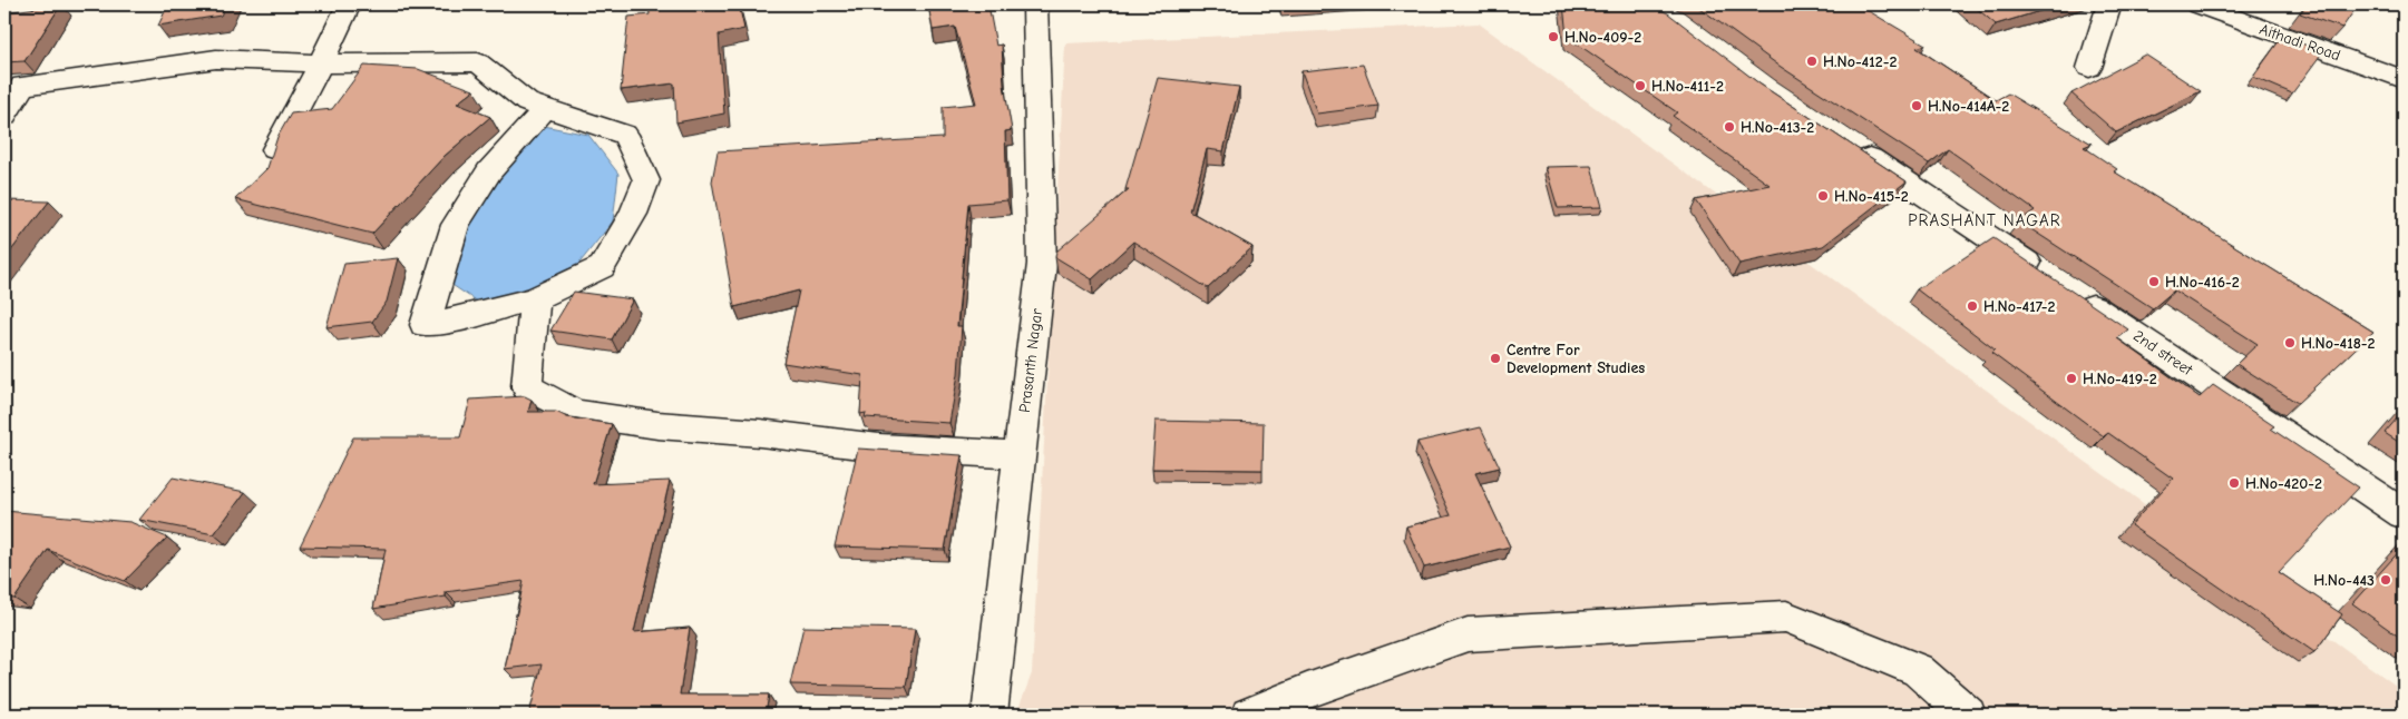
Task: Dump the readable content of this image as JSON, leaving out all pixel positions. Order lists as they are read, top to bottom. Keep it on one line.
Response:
{"streets":{"street":["Aithadi Road","2nd street","Prasanth Nagar"]},"districts":["PRASHANT NAGAR"],"places":["H.No-409-2","H.No-412-2","H.No-411-2","H.No-414A-2","H.No-413-2","H.No-415-2","H.No-416-2","H.No-417-2","H.No-418-2","Centre For Development Studies","H.No-419-2","H.No-420-2","H.No-443"]}
